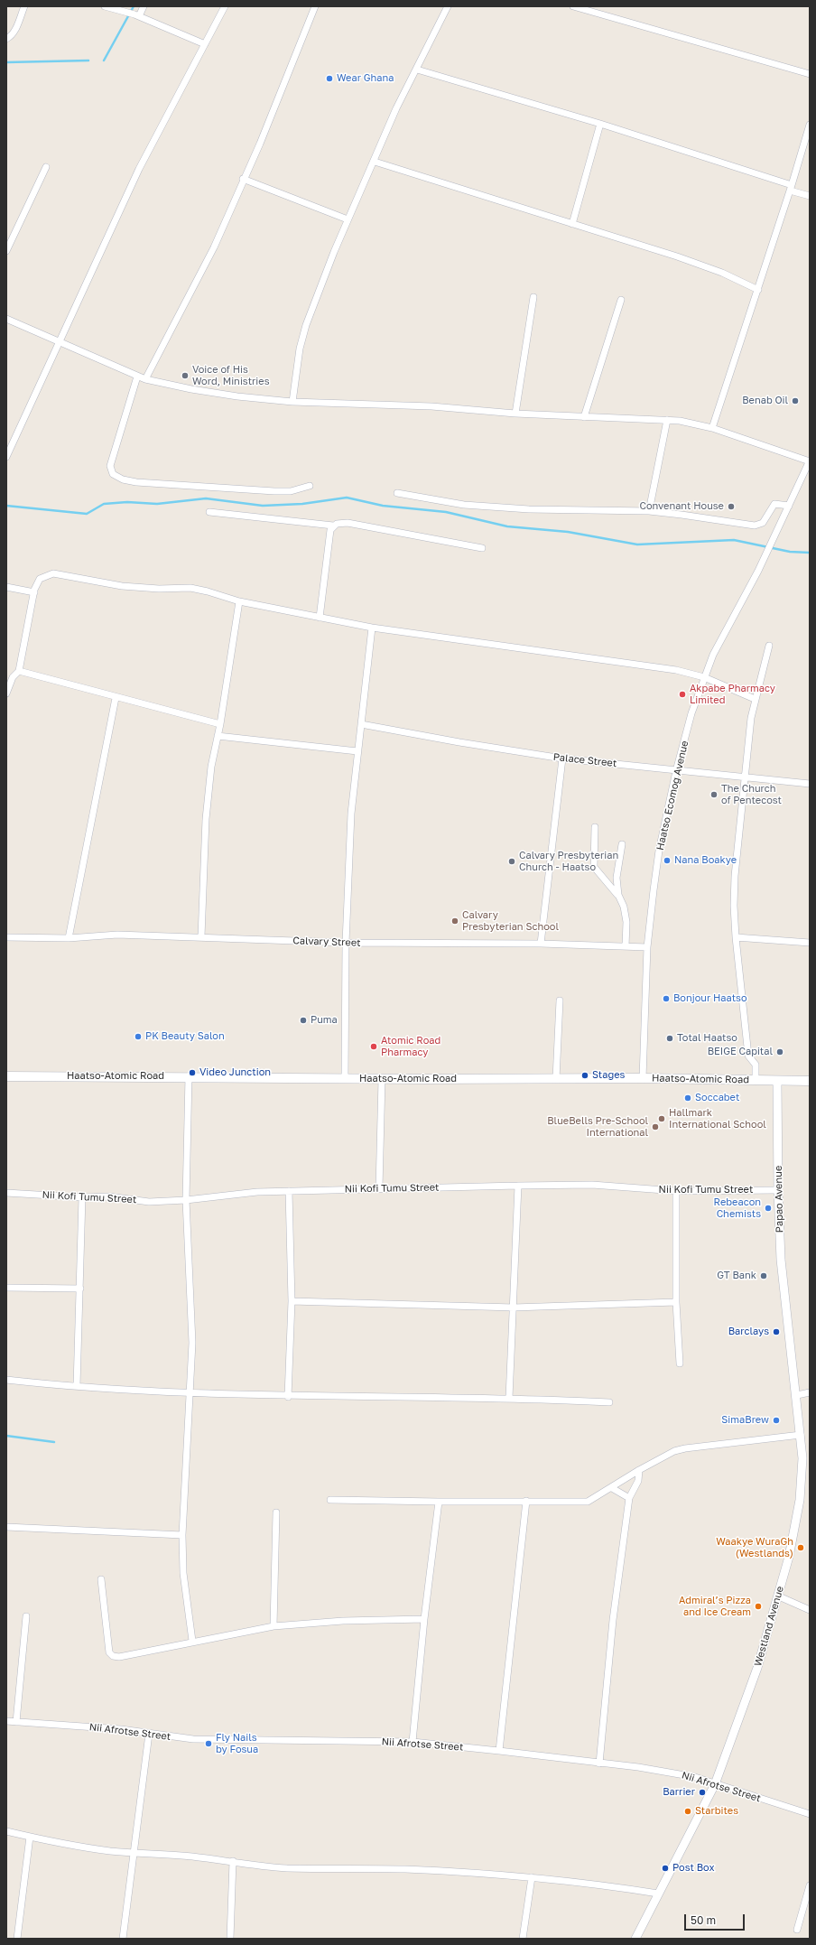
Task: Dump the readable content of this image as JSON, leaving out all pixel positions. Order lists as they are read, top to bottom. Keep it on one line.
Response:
{"streets":{"main road":["Haatso-Atomic Road"],"street":["Palace Street","Haatso Ecomog Avenue","Calvary Street","Nii Kofi Tumu Street","Papao Avenue","Westland Avenue","Nii Afrotse Street"]},"crossings":[["Palace Street","Haatso Ecomog Avenue"],["Haatso Ecomog Avenue","Calvary Street"],["Haatso Ecomog Avenue","Haatso-Atomic Road"],["Haatso-Atomic Road","Papao Avenue"],["Nii Kofi Tumu Street","Papao Avenue"],["Papao Avenue","Westland Avenue"],["Westland Avenue","Nii Afrotse Street"]],"places":["Wear Ghana","Voice of His Word, Ministries","Benab Oil","Convenant House","Akpabe Pharmacy Limited","The Church of Pentecost","Nana Boakye","Calvary Presbyterian Church - Haatso","Calvary Presbyterian School","Bonjour Haatso","Puma","PK Beauty Salon","Total Haatso","Atomic Road Pharmacy","BEIGE Capital","Video Junction","Stages","Soccabet","Hallmark International School","BlueBells Pre-School International","Rebeacon Chemists","GT Bank","Barclays","SimaBrew","Waakye WuraGh (Westlands)","Admiral’s Pizza and Ice Cream","Fly Nails by Fosua","Barrier","Starbites","Post Box"],"scale_bar":"50 m"}
